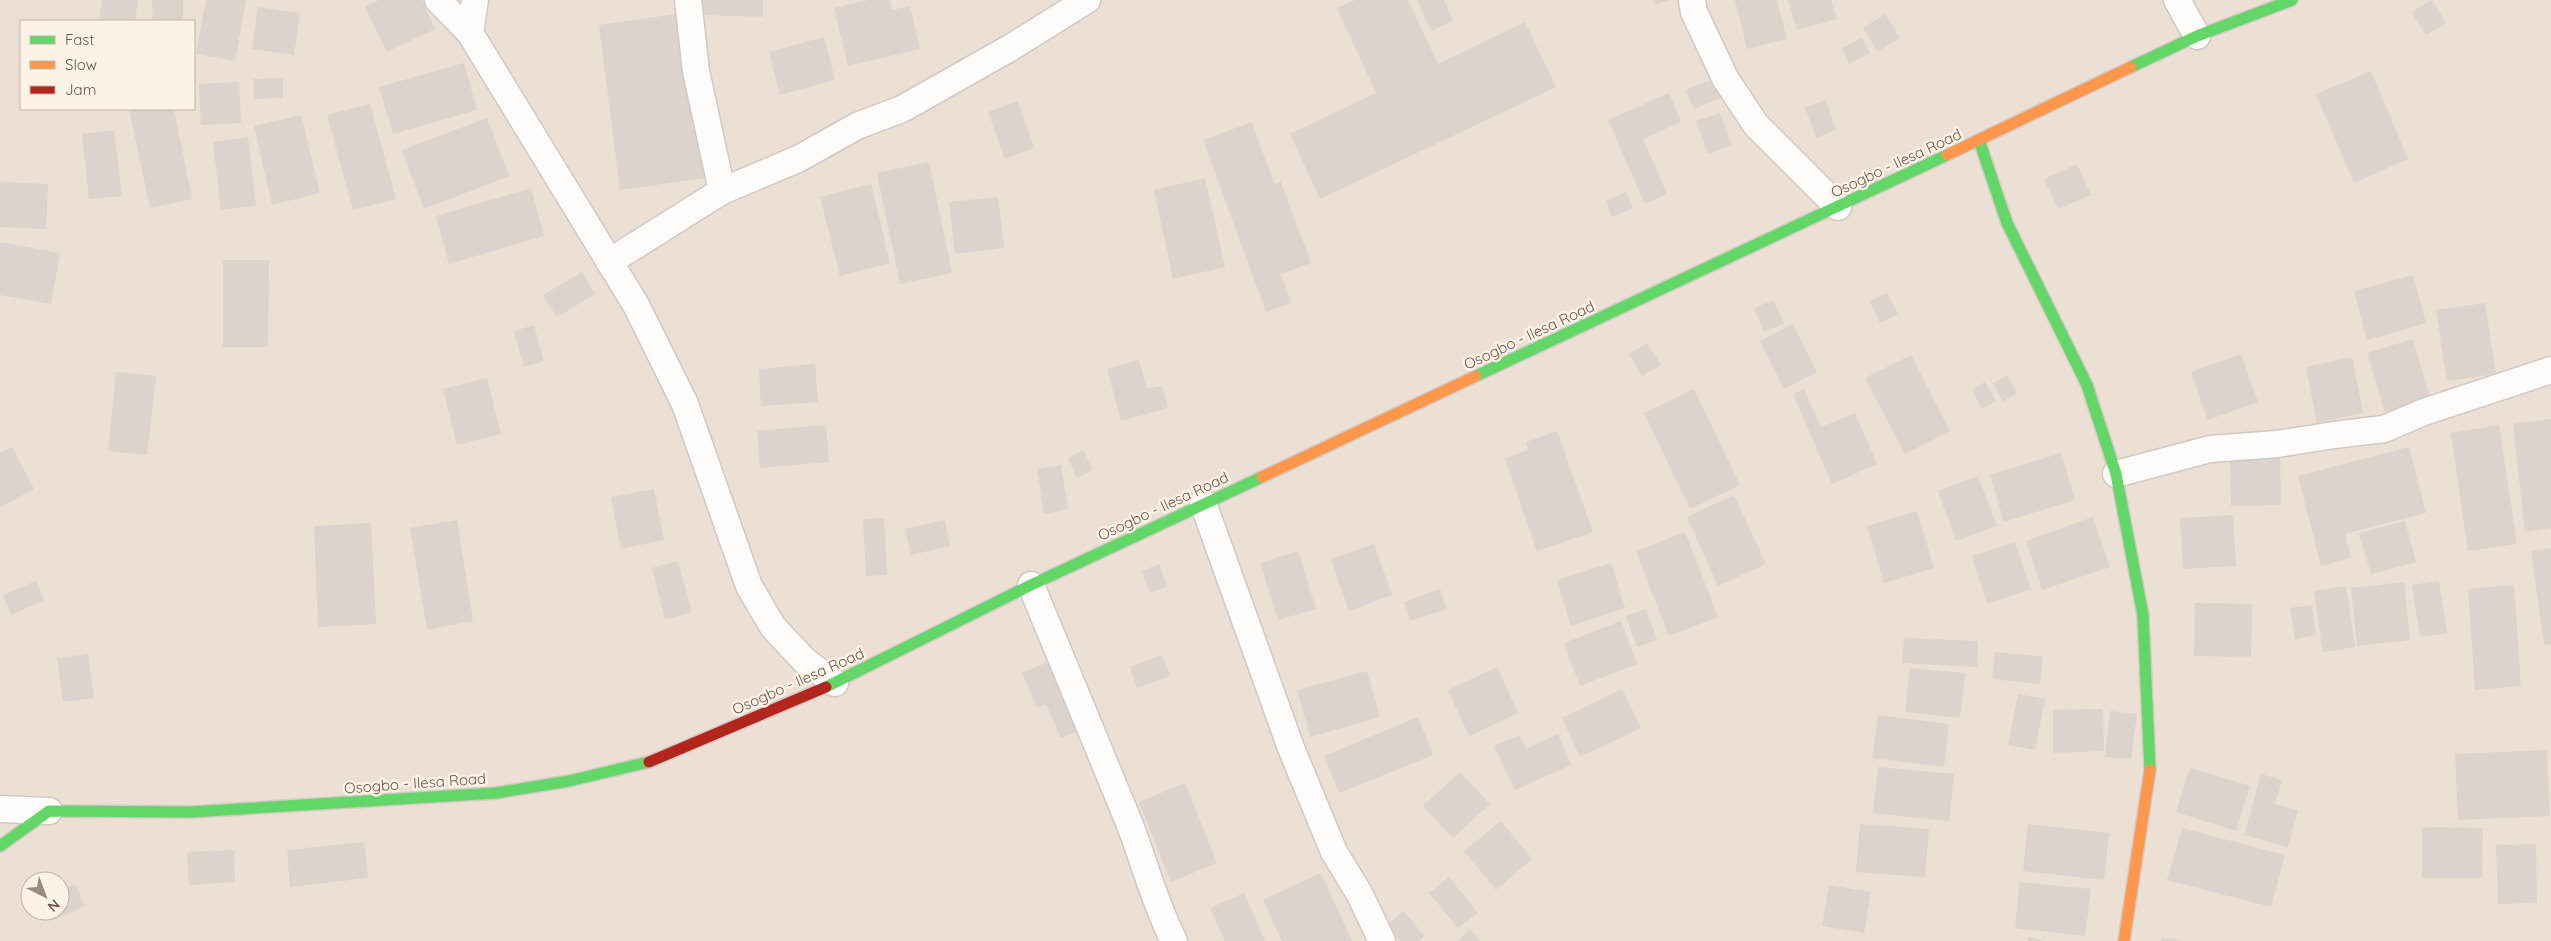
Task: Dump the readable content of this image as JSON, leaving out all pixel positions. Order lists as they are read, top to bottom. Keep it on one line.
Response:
{"streets":{"main road":["Osogbo - Ilesa Road"]},"legend":["Fast","Slow","Jam"],"north":"bottom right"}
